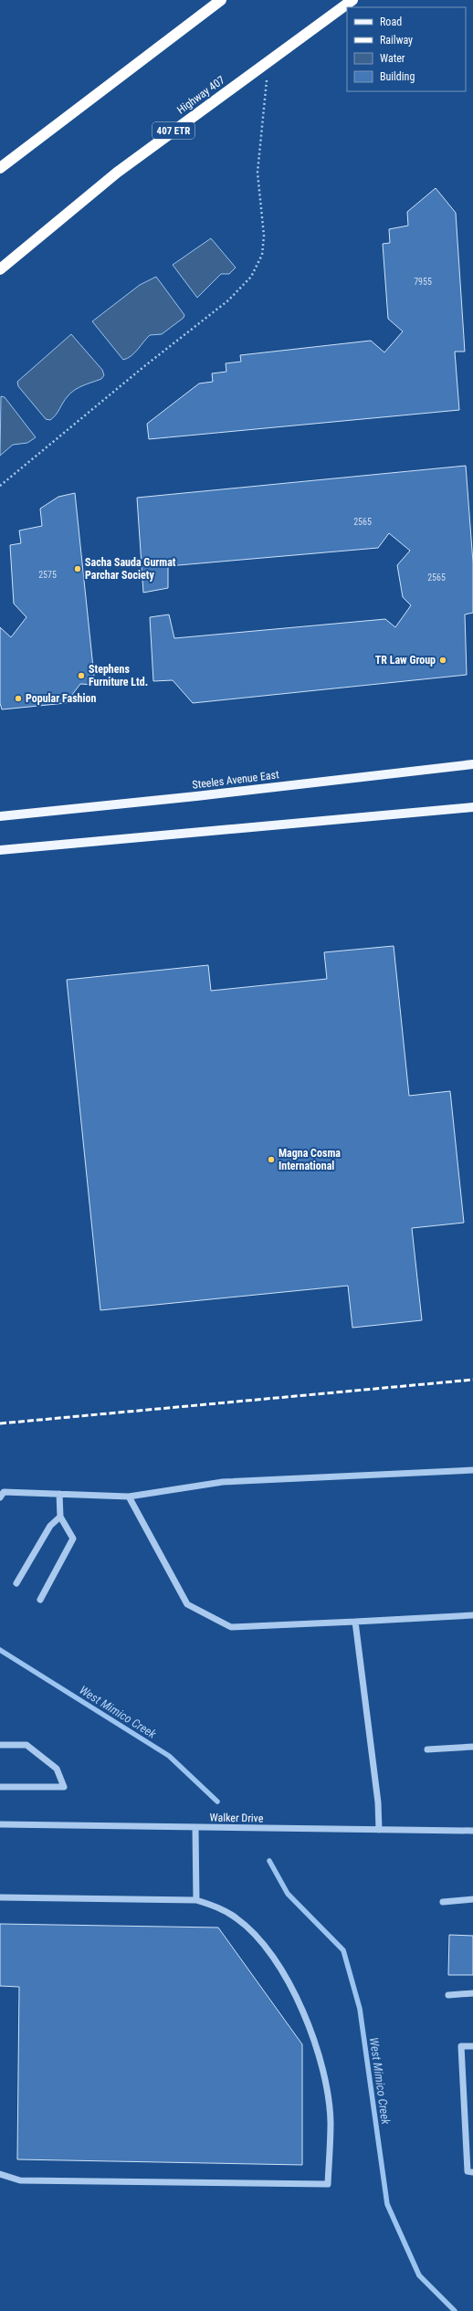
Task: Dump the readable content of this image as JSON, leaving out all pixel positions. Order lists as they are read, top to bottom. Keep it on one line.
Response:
{"streets":{"highway":["Highway 407","407 ETR"],"main road":["Steeles Avenue East"],"street":["Walker Drive"]},"water":["West Mimico Creek"],"places":["Sacha Sauda Gurmat Parchar Society","TR Law Group","Stephens Furniture Ltd.","Popular Fashion","Magna Cosma International"],"house_numbers":["7955","2565","2575","2565"],"legend":["Road","Railway","Water","Building"]}
